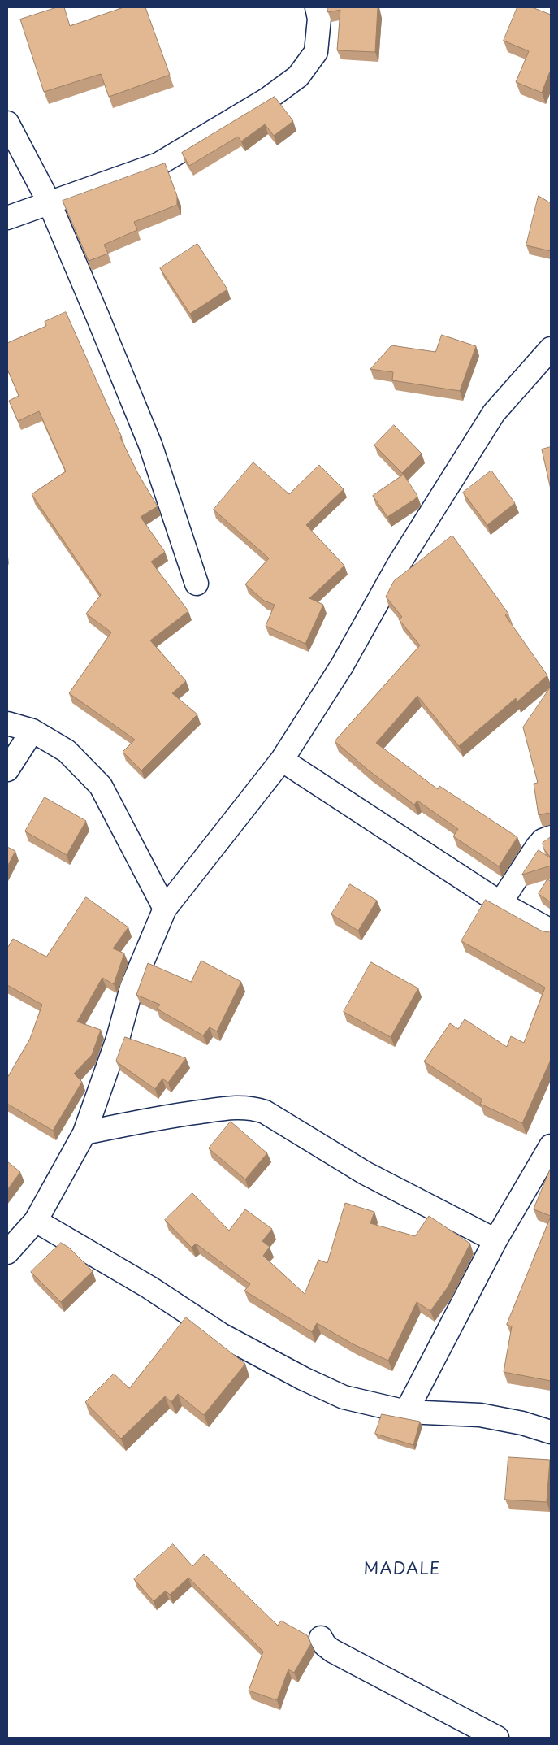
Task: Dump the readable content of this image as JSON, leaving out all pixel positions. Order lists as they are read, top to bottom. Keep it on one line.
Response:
{"districts":["MADALE"]}
